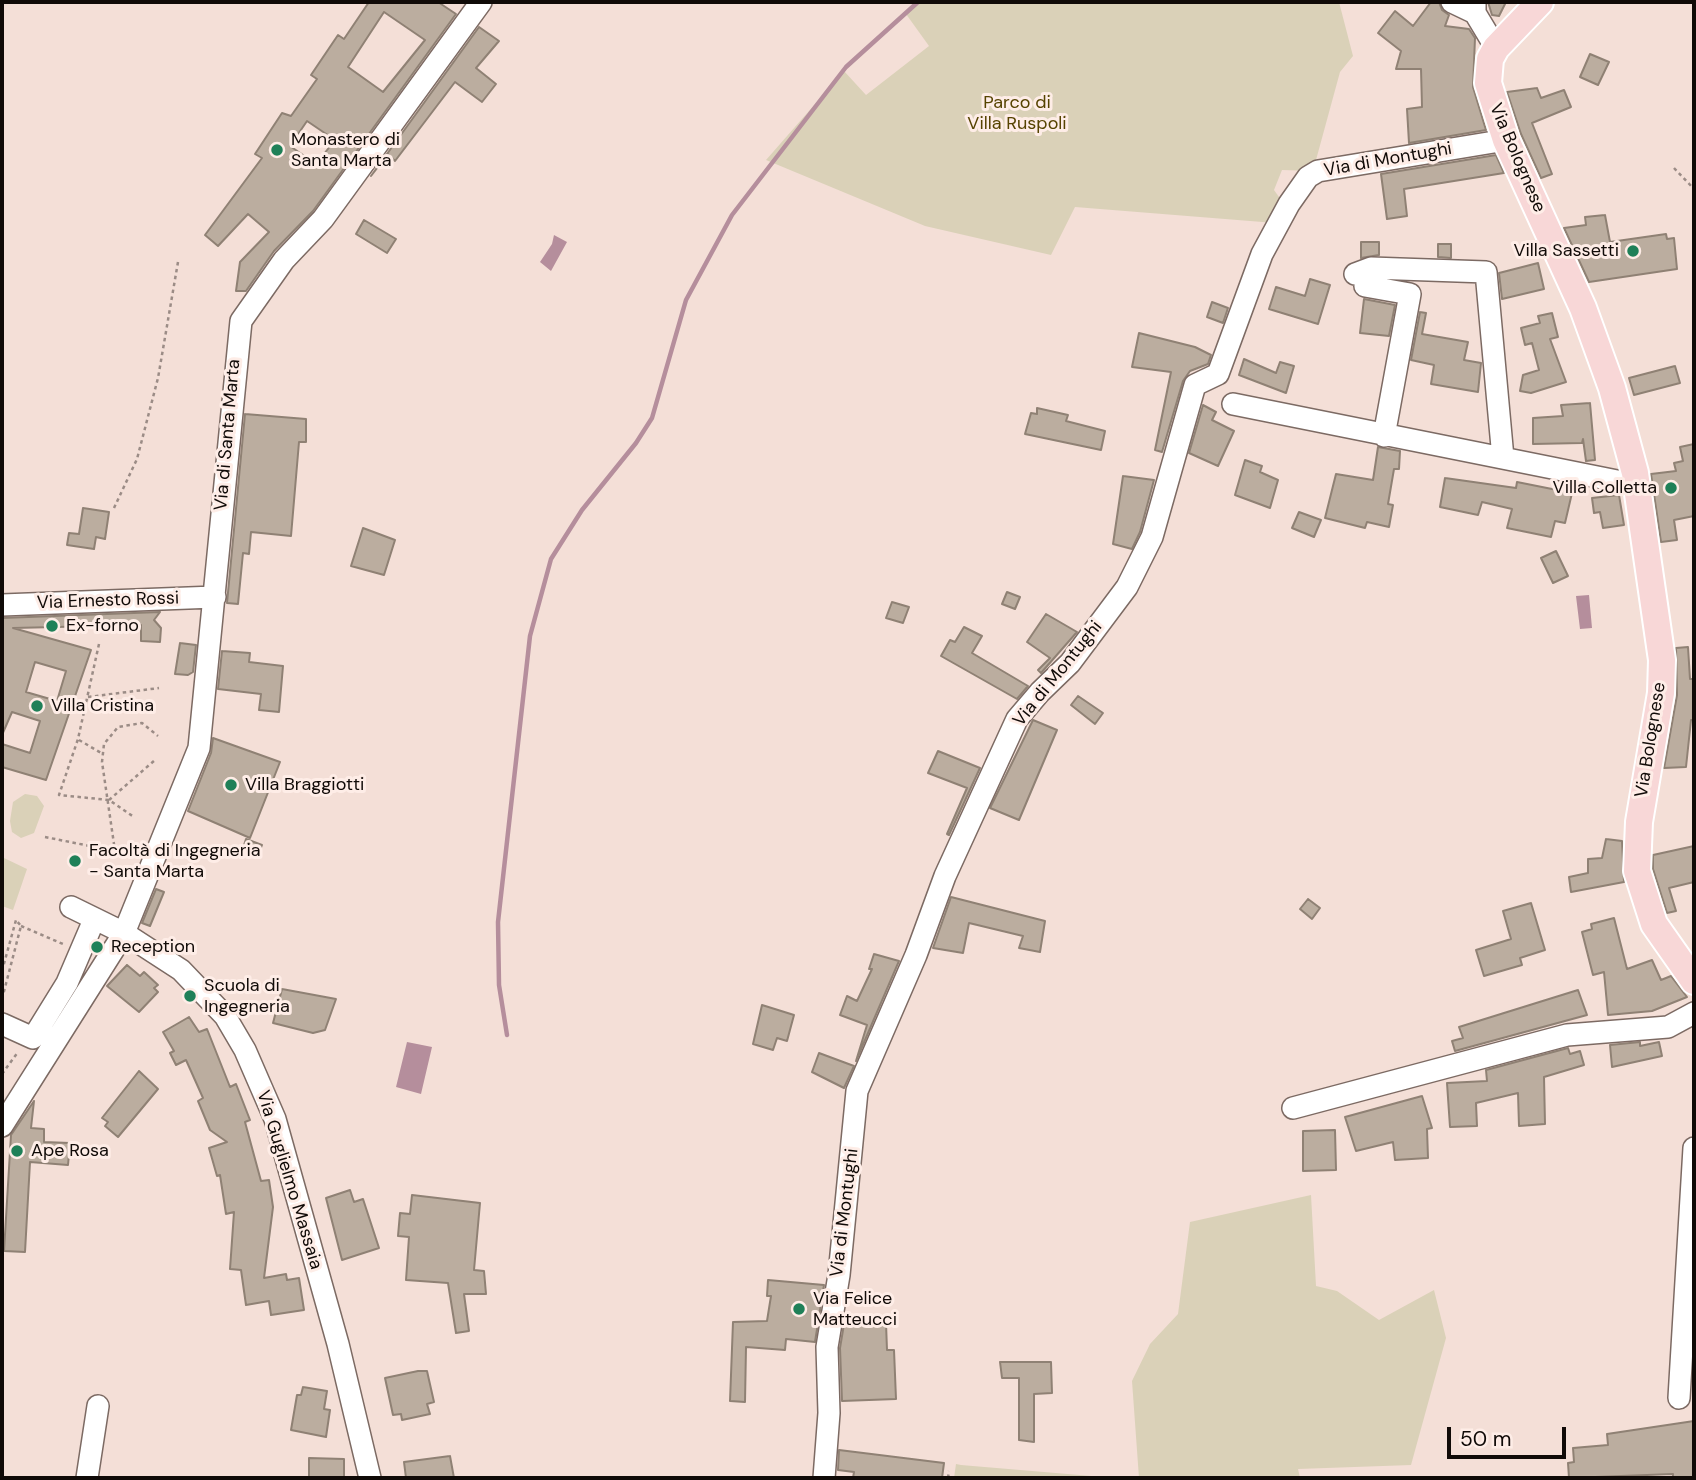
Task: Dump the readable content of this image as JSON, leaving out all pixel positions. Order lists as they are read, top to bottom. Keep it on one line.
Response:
{"streets":{"main road":["Via Bolognese"],"street":["Via di Montughi","Via di Santa Marta","Via Ernesto Rossi","Via Guglielmo Massaia"]},"crossings":[["Via Bolognese","Via di Montughi"],["Via di Santa Marta","Via Ernesto Rossi"],["Via di Santa Marta","Via Guglielmo Massaia"]],"parks":["Parco di Villa Ruspoli"],"places":["Monastero di Santa Marta","Villa Sassetti","Villa Colletta","Ex-forno","Villa Cristina","Villa Braggiotti","Facoltà di Ingegneria - Santa Marta","Reception","Scuola di Ingegneria","Ape Rosa","Via Felice Matteucci"],"scale_bar":"50 m"}
